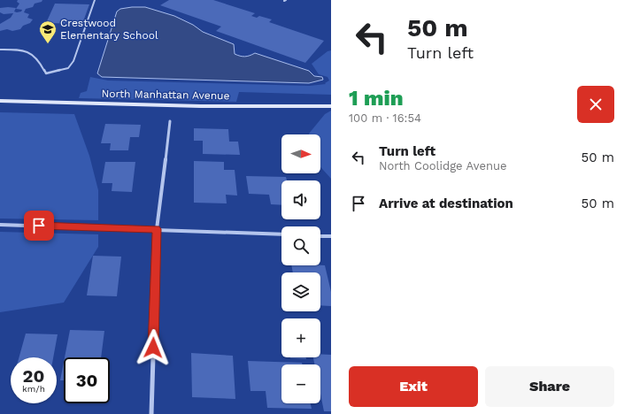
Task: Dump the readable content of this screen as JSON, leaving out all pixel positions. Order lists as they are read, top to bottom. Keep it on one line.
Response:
{"streets":{"street":["North Manhattan Avenue"]},"places":{"school or university":["Crestwood Elementary School"]},"north":"right","page":{"turn":["50 m","Turn left"],"heading":["1 min","100 m · 16:54"],"map_buttons":["+","−"],"list":[{"name":"Turn left","note":"North Coolidge Avenue","value":"50 m"},{"name":"Arrive at destination","value":"50 m"}],"speed":"20 km/h","limit":"30","buttons":["Exit","Share"]}}
